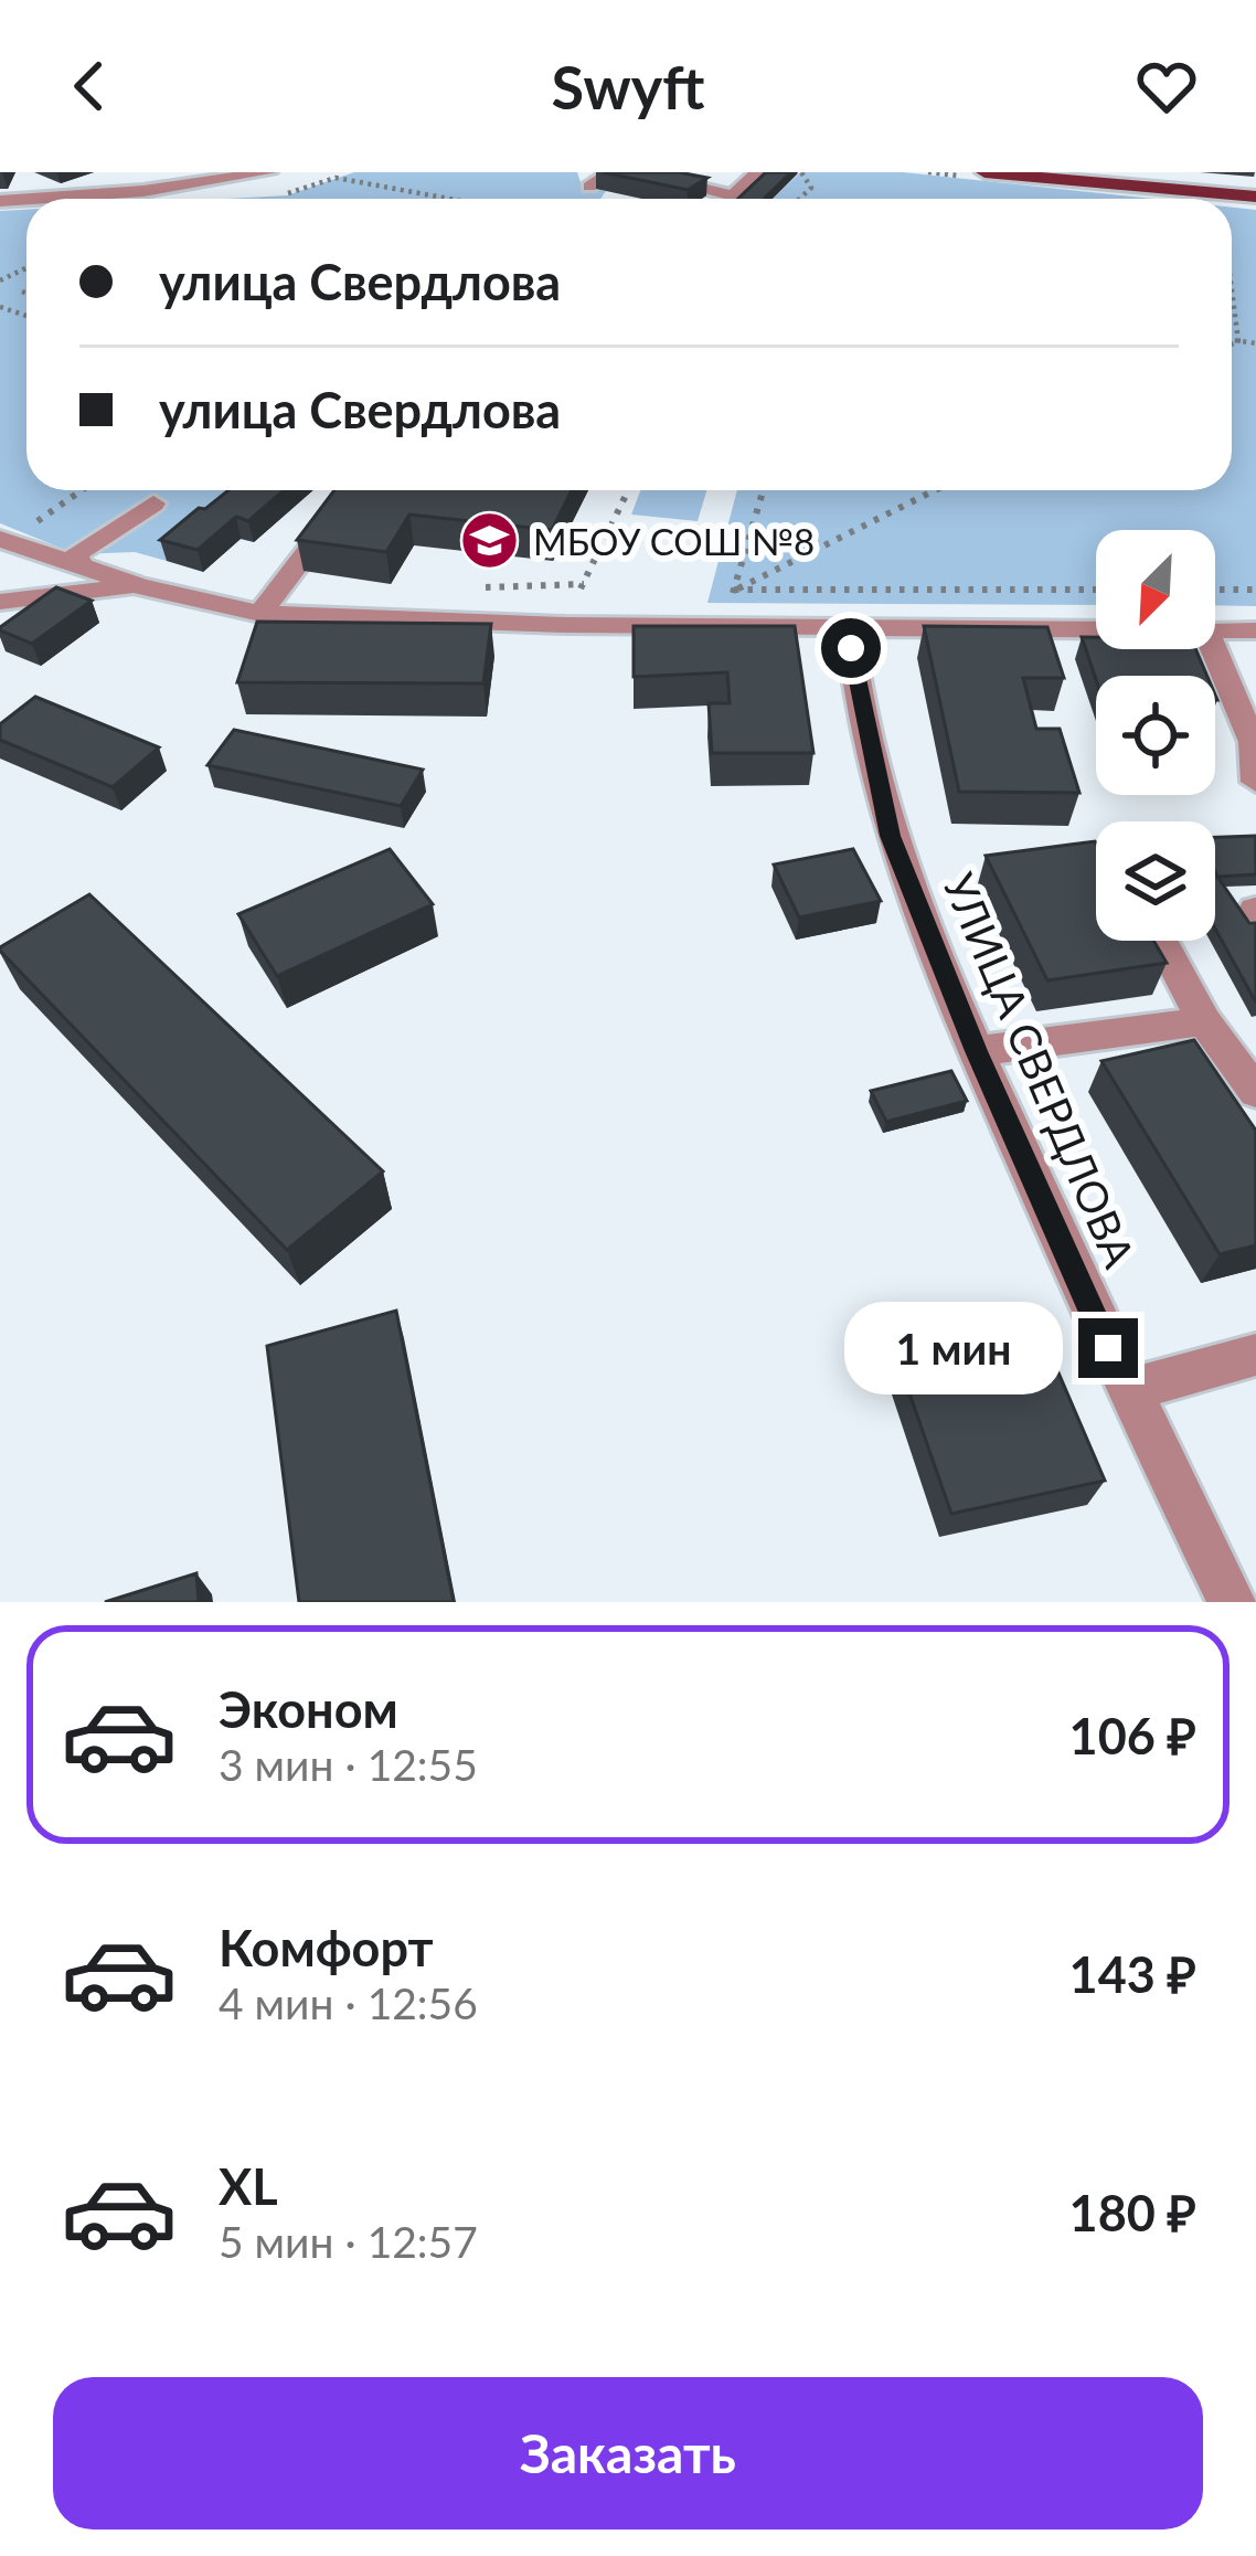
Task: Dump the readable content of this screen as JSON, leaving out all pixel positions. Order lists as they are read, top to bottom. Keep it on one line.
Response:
{"streets":{"street":["УЛИЦА СВЕРДЛОВА"]},"places":{"school or university":["МБОУ СОШ №8"]},"north":"bottom left","page":{"header":"Swyft","banner":["улица Свердлова","улица Свердлова"],"bubble":"1 мин","list":[{"name":"Эконом","note":"3 мин · 12:55","value":"106 ₽"},{"name":"Комфорт","note":"4 мин · 12:56","value":"143 ₽"},{"name":"XL","note":"5 мин · 12:57","value":"180 ₽"}],"buttons":"Заказать"}}
